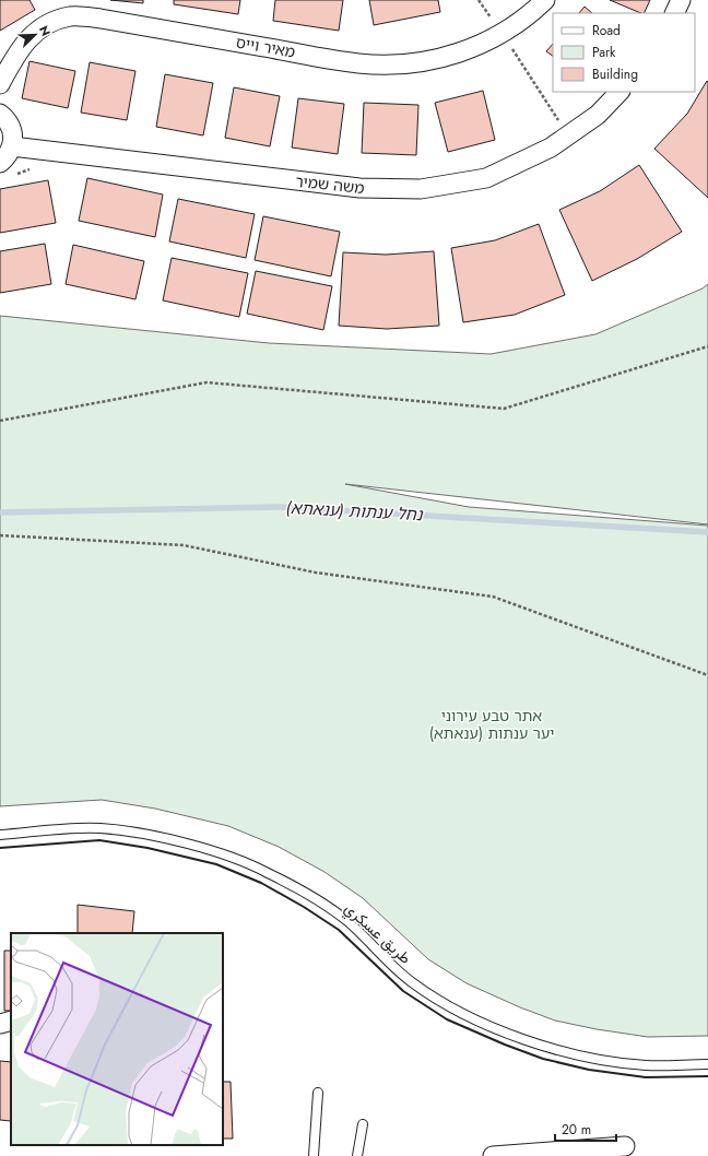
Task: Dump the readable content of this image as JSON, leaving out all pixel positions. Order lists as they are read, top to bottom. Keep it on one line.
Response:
{"streets":{"street":["מאיר וייס","משה שמיר"],"lane":["طريق عسكري"]},"water":["נחל ענתות (ענאתא)"],"parks":["אתר טבע עירוני יער ענתות (ענאתא)"],"legend":["Road","Park","Building"],"scale_bar":"20 m","north":"top right"}
